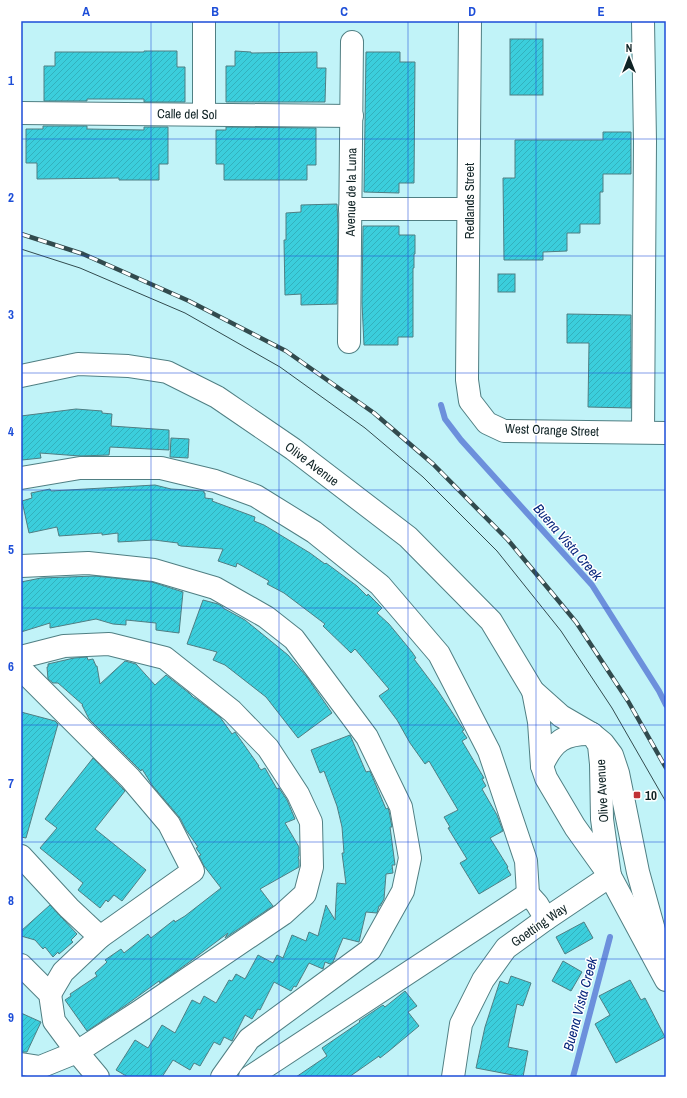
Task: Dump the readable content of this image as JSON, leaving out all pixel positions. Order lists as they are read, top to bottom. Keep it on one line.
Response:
{"streets":{"street":["Calle del Sol","Avenue de la Luna","Redlands Street","West Orange Street","Olive Avenue","Goetting Way"]},"crossings":[["Calle del Sol","Avenue de la Luna"],["Redlands Street","West Orange Street"],["Olive Avenue","Goetting Way"]],"water":["Buena Vista Creek"],"places":{"transit":["10"]},"north":"top","grid":{"columns":["A","B","C","D","E"],"rows":["1","2","3","4","5","6","7","8","9"]}}
